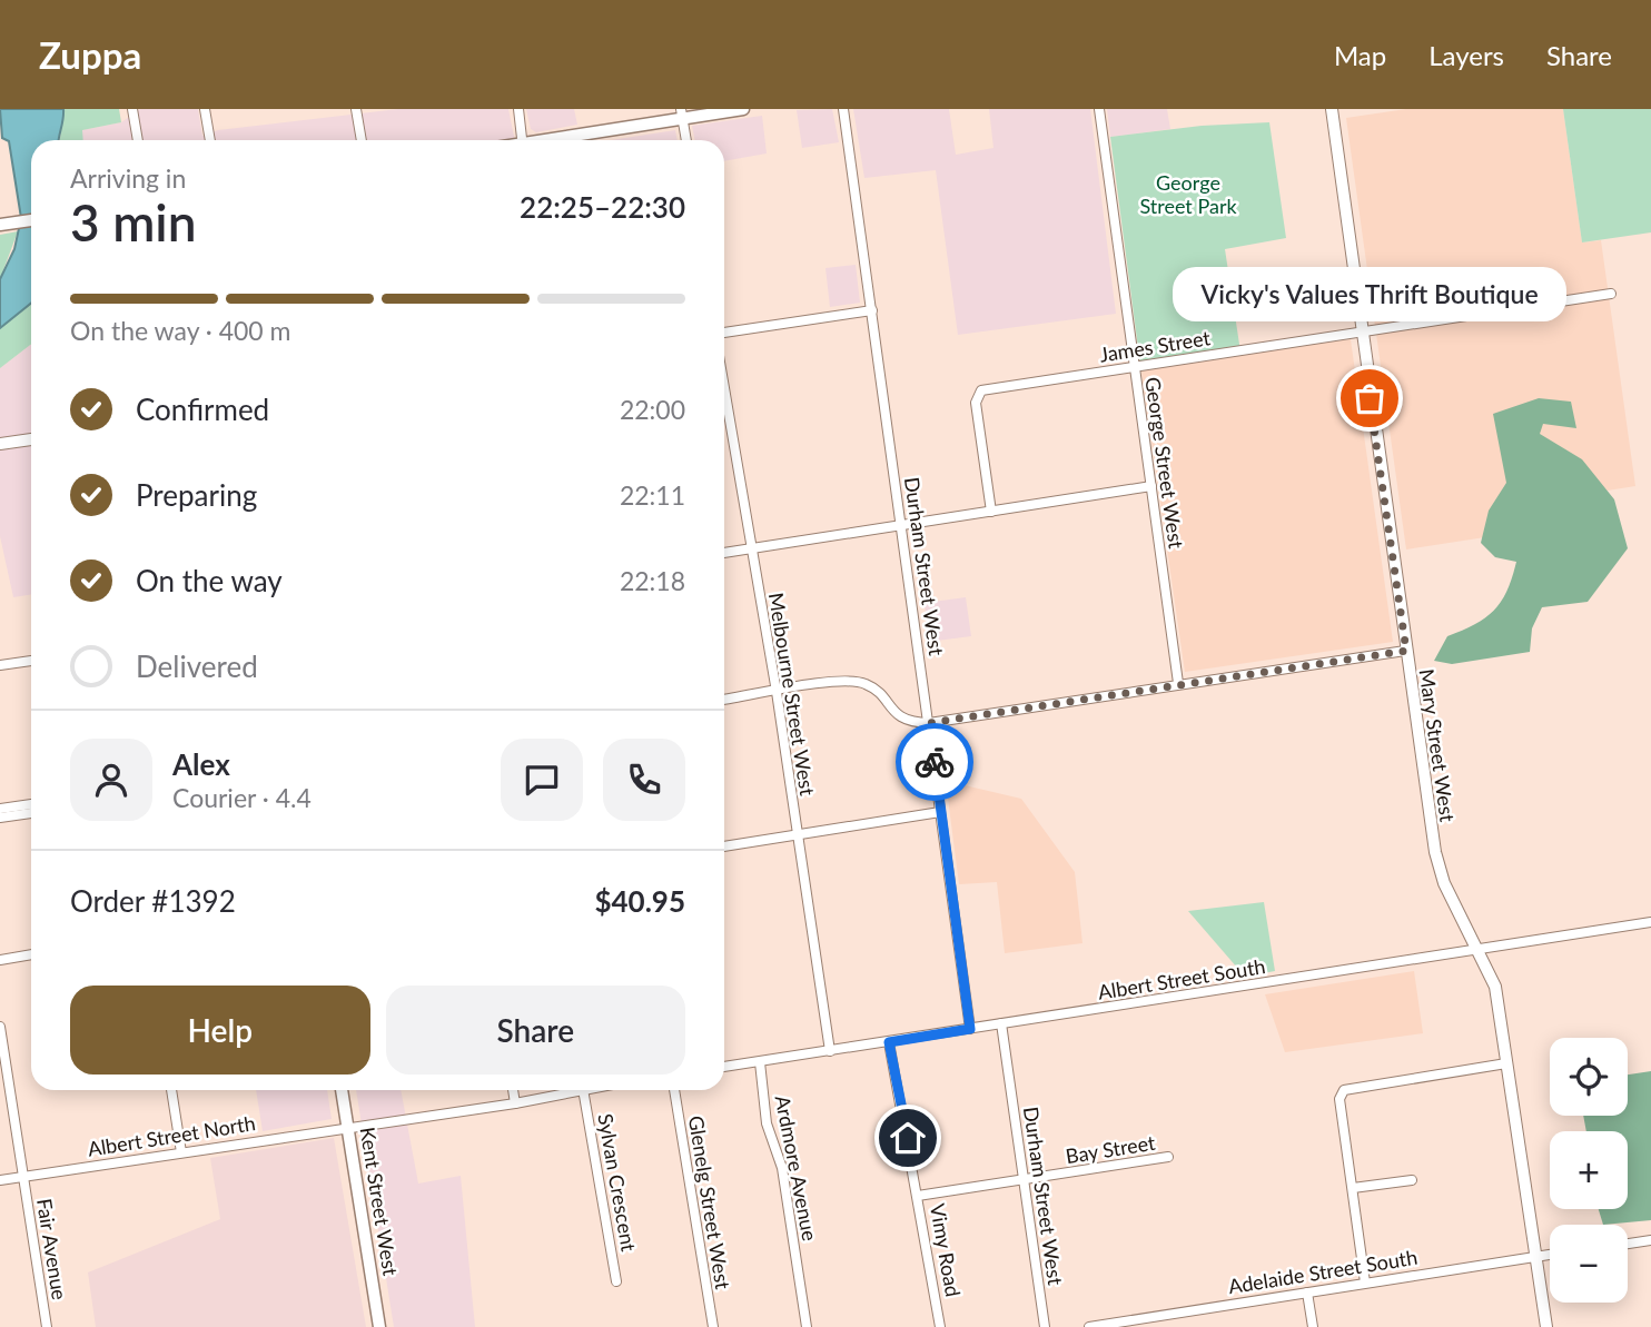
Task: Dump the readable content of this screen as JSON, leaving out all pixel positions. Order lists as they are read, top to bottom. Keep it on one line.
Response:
{"streets":{"main road":["Kent Street West"],"street":["James Street","George Street West","Durham Street West","Melbourne Street West","Mary Street West","Albert Street South","Albert Street North","Bay Street","Ardmore Avenue","Sylvan Crescent","Glenelg Street West","Fair Avenue","Vimy Road","Adelaide Street South"]},"crossings":[["James Street","George Street West"],["James Street","Mary Street West"],["Durham Street West","Albert Street South"],["Durham Street West","Bay Street"],["Melbourne Street West","Albert Street South"],["Mary Street West","Albert Street South"],["Mary Street West","Adelaide Street South"],["Albert Street South","Ardmore Avenue"],["Albert Street South","Vimy Road"],["Albert Street North","Kent Street West"],["Albert Street North","Fair Avenue"],["Bay Street","Vimy Road"]],"parks":["George Street Park"],"places":["Vicky's Values Thrift Boutique"],"page":{"header":"Zuppa","nav":["Map","Layers","Share"],"heading":["3 min","Arriving in","22:25–22:30"],"panel":["Alex","Courier · 4.4","Order #1392","$40.95"],"bubble":"Vicky's Values Thrift Boutique","bar":"On the way · 400 m","list":[["Confirmed","22:00"],["Preparing","22:11"],["On the way","22:18"],"Delivered"],"buttons":["Help","Share"],"map_buttons":["+","−"]}}
